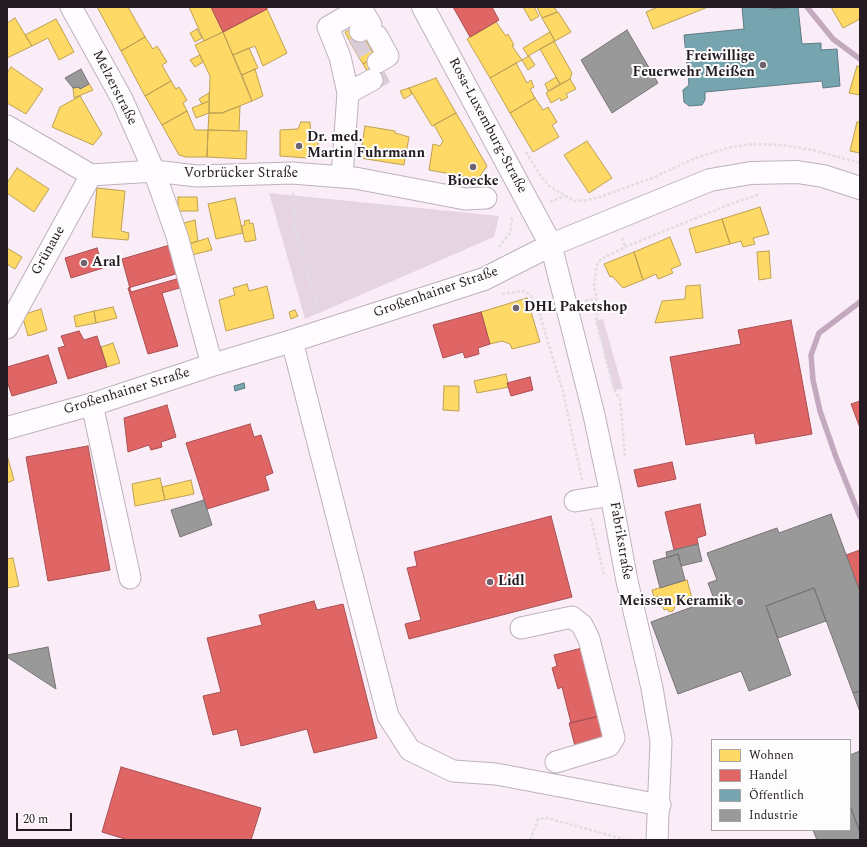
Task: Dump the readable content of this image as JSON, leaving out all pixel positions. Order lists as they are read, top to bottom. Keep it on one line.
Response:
{"streets":{"main road":["Rosa-Luxemburg-Straße","Großenhainer Straße"],"street":["Melzerstraße","Vorbrücker Straße","Grünaue","Fabrikstraße"]},"crossings":[["Melzerstraße","Vorbrücker Straße"],["Melzerstraße","Großenhainer Straße"],["Rosa-Luxemburg-Straße","Großenhainer Straße"],["Rosa-Luxemburg-Straße","Fabrikstraße"],["Vorbrücker Straße","Grünaue"],["Großenhainer Straße","Fabrikstraße"]],"places":["Freiwillige Feuerwehr Meißen","Dr. med. Martin Fuhrmann","Bioecke","Aral","DHL Paketshop","Lidl","Meissen Keramik"],"legend":["Wohnen","Handel","Öffentlich","Industrie"],"scale_bar":"20 m"}
